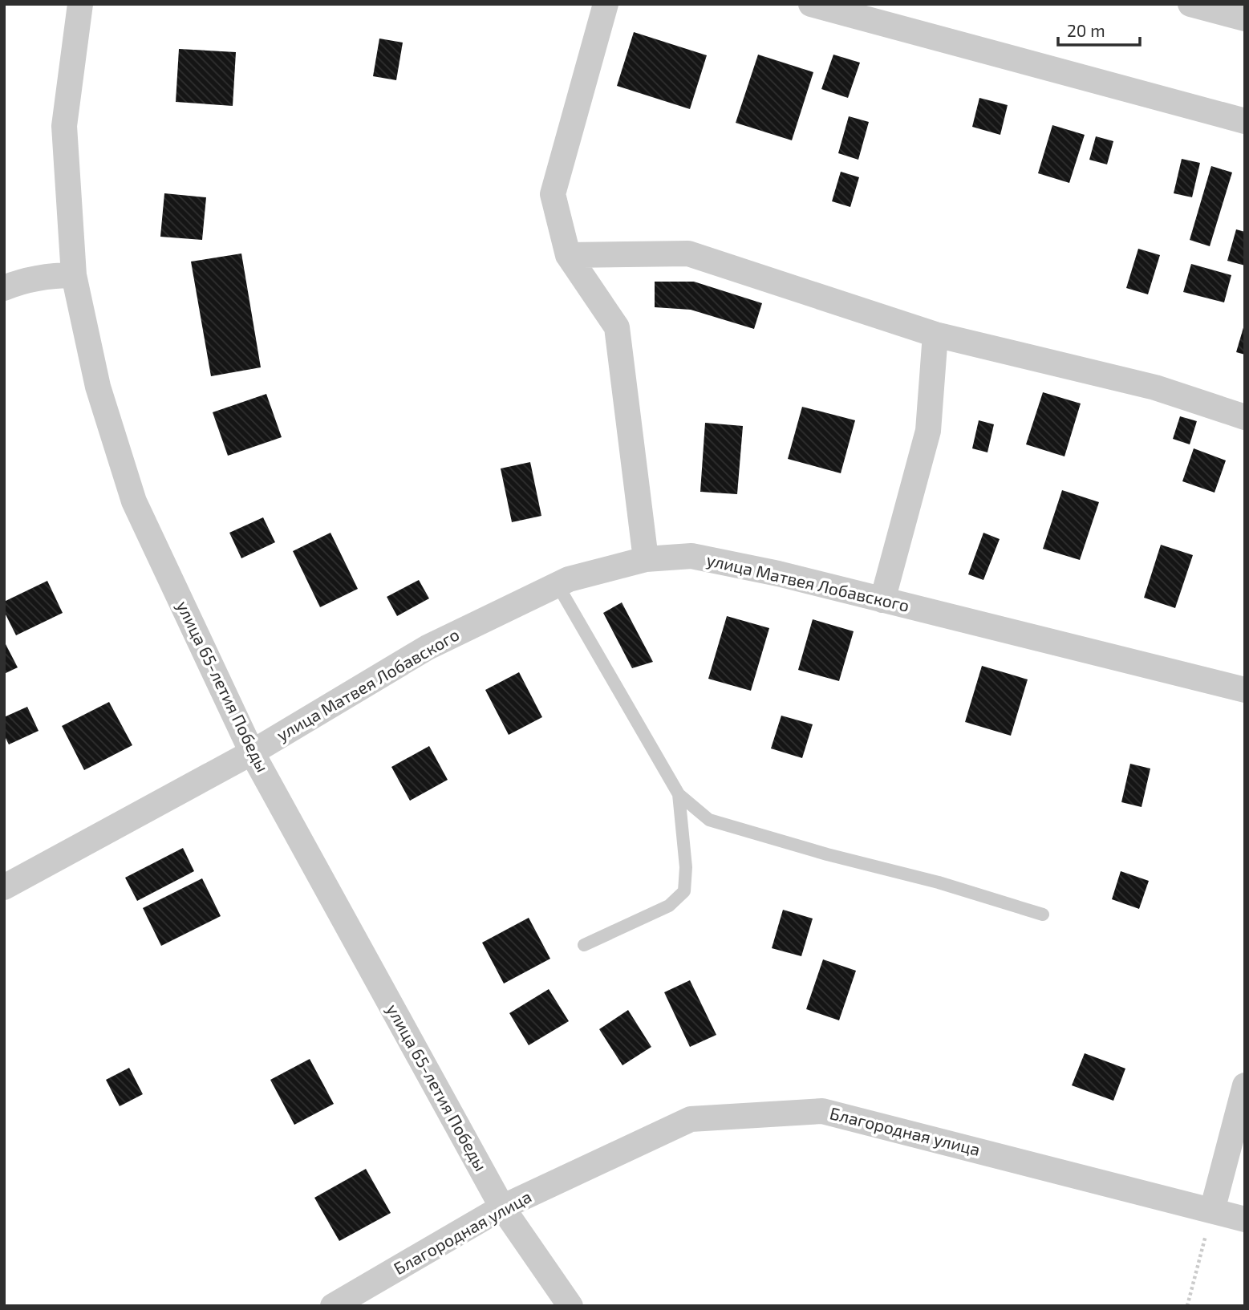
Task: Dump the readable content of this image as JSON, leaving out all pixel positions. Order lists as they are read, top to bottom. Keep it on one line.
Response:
{"streets":{"street":["улица Матвея Лобавского","улица 65-летия Победы","Благородная улица"]},"crossings":[["улица Матвея Лобавского","улица 65-летия Победы"],["улица 65-летия Победы","Благородная улица"]],"scale_bar":"20 m"}
